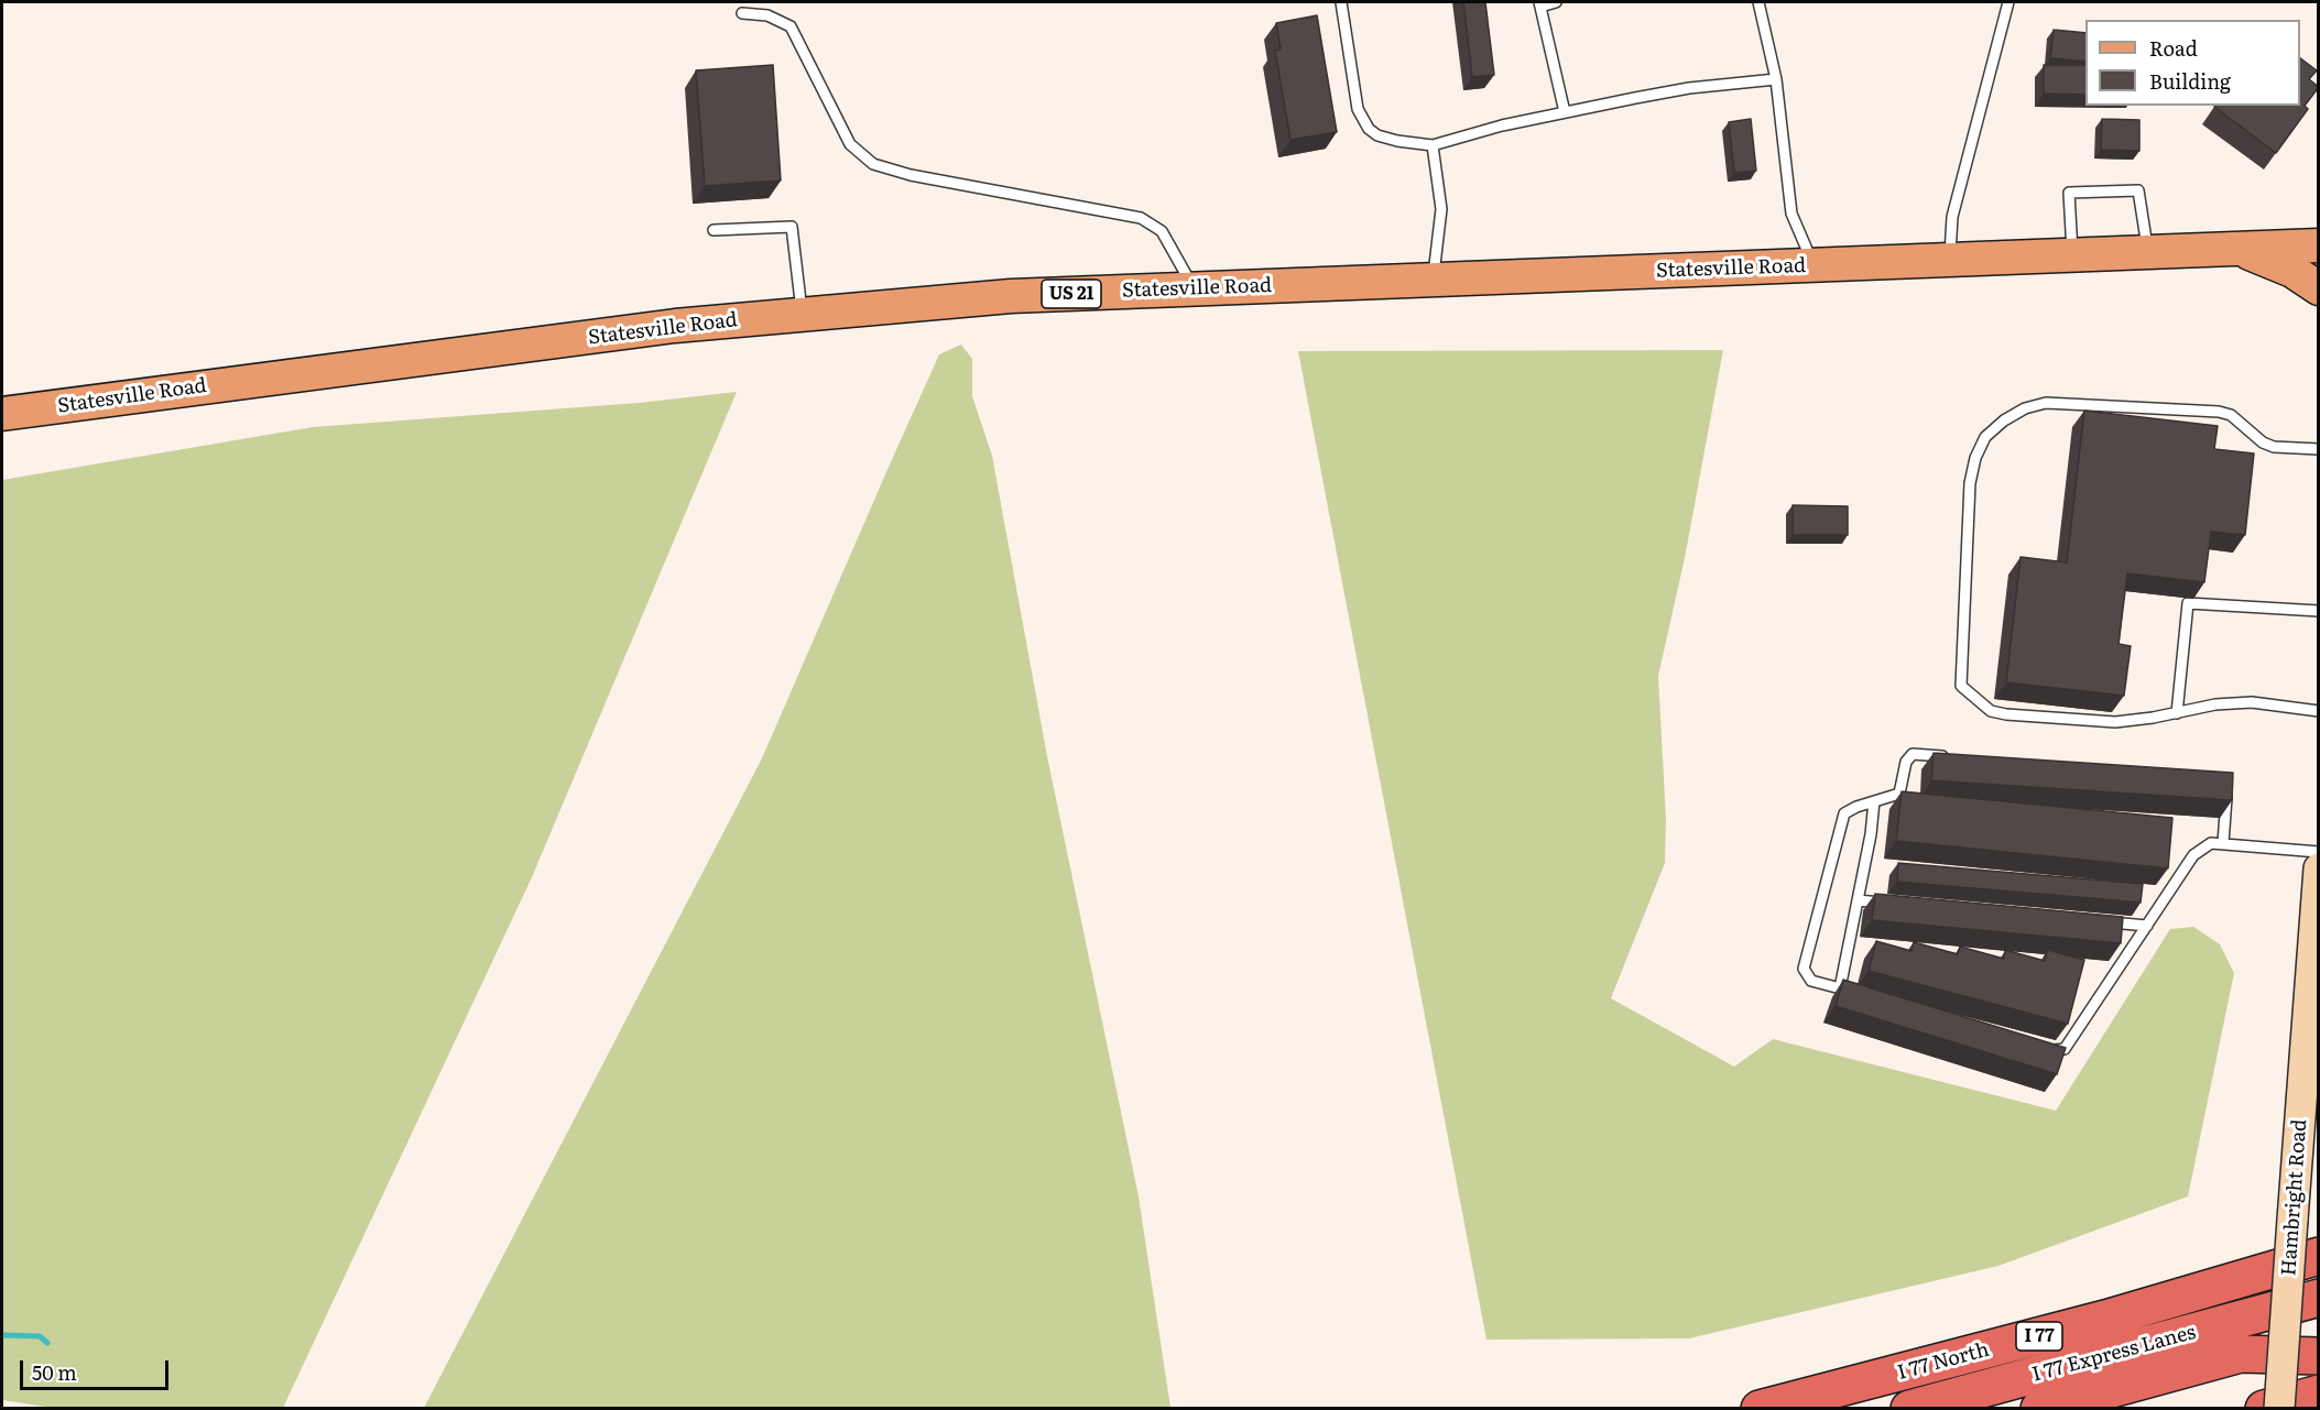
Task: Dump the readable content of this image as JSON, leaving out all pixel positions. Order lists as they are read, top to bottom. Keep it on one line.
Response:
{"streets":{"highway":["I 77","I 77 Express Lanes","I 77 North"],"main road":["Statesville Road","US 21","Hambright Road"]},"legend":["Road","Building"],"scale_bar":"50 m"}
